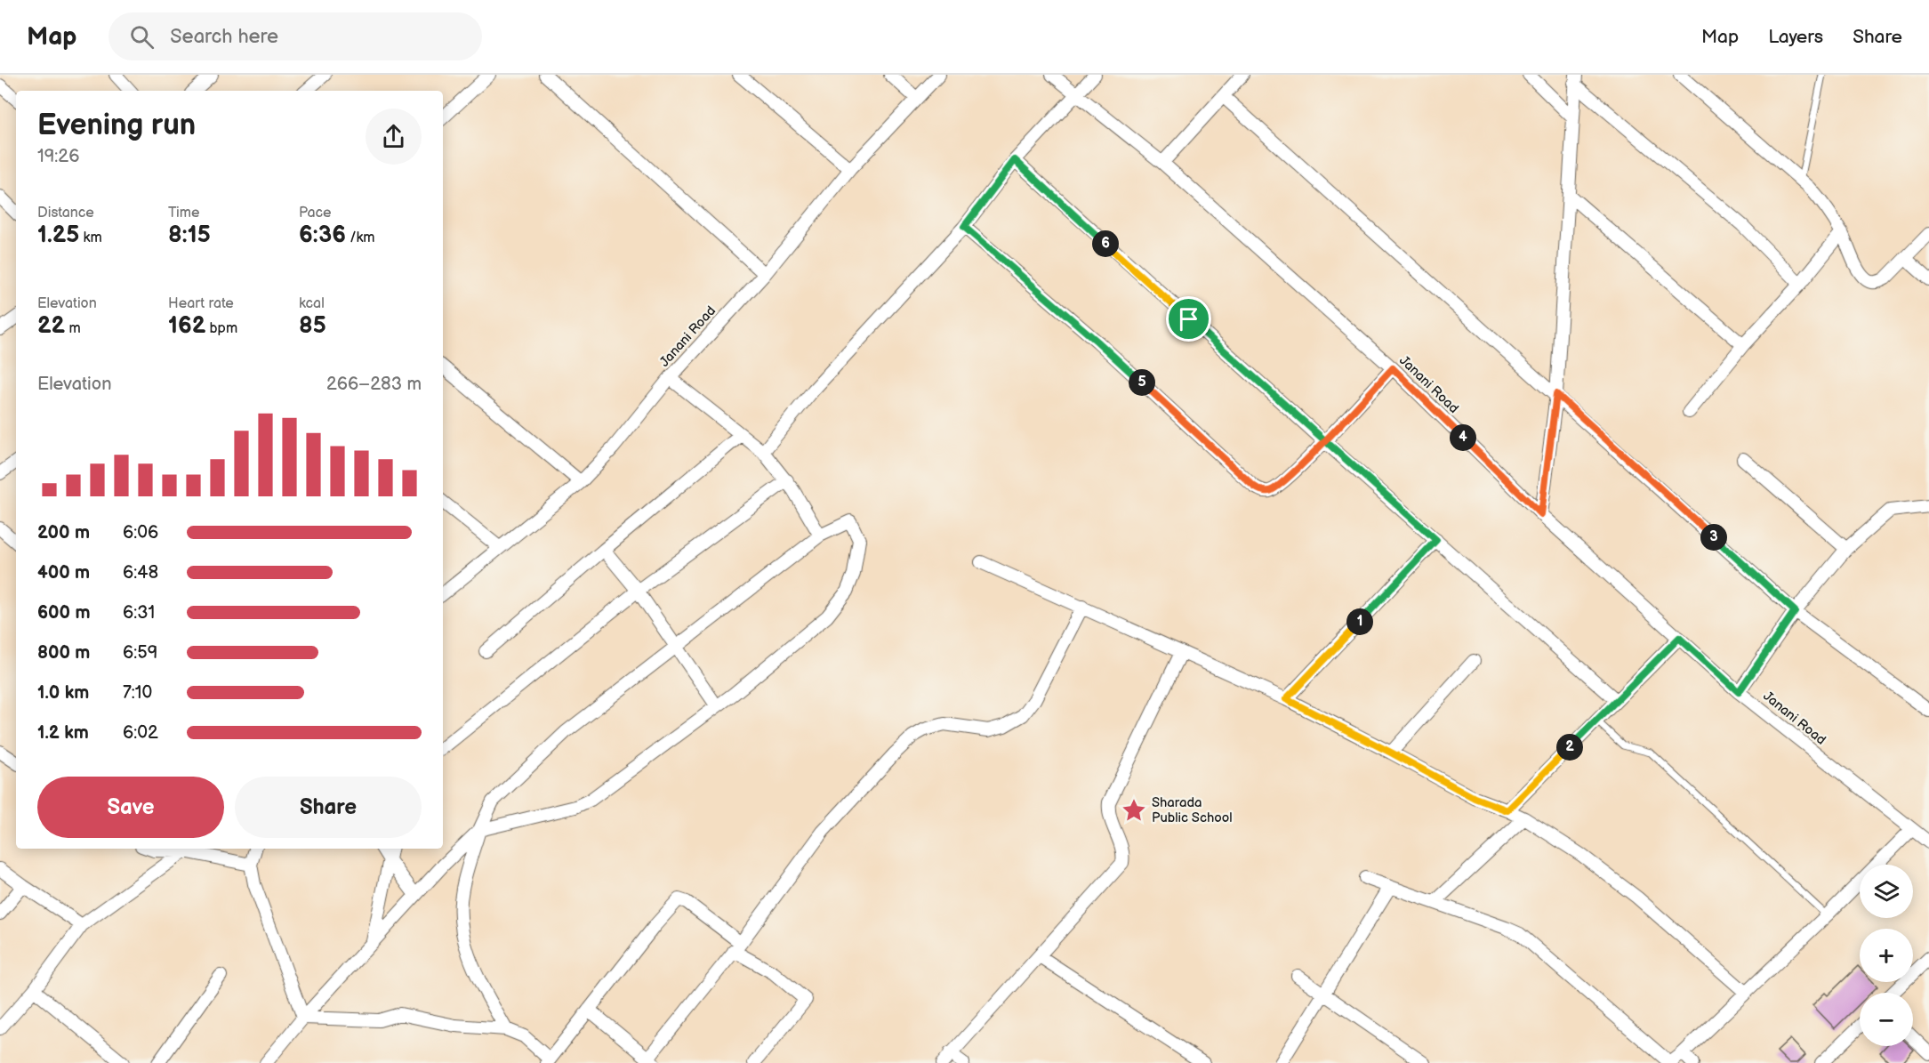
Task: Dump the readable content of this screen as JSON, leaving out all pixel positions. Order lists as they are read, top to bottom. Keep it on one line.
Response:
{"streets":{"street":["Janani Road"]},"places":{"place":["Sharada Public School"]},"page":{"header":"Map","search":"Search here","nav":["Map","Layers","Share"],"heading":["Evening run","19:26"],"stats":[["Distance","1.25 km"],["Time","8:15"],["Pace","6:36 /km"],["Elevation","22 m"],["Heart rate","162 bpm"],["kcal","85"]],"pins":["6","5","4","3","1","2"],"chart":["Elevation","266–283 m"],"list":[{"name":"200 m","note":"6:06"},{"name":"400 m","note":"6:48"},{"name":"600 m","note":"6:31"},{"name":"800 m","note":"6:59"},{"name":"1.0 km","note":"7:10"},{"name":"1.2 km","note":"6:02"}],"buttons":["Save","Share"],"map_buttons":["+","−"]}}
